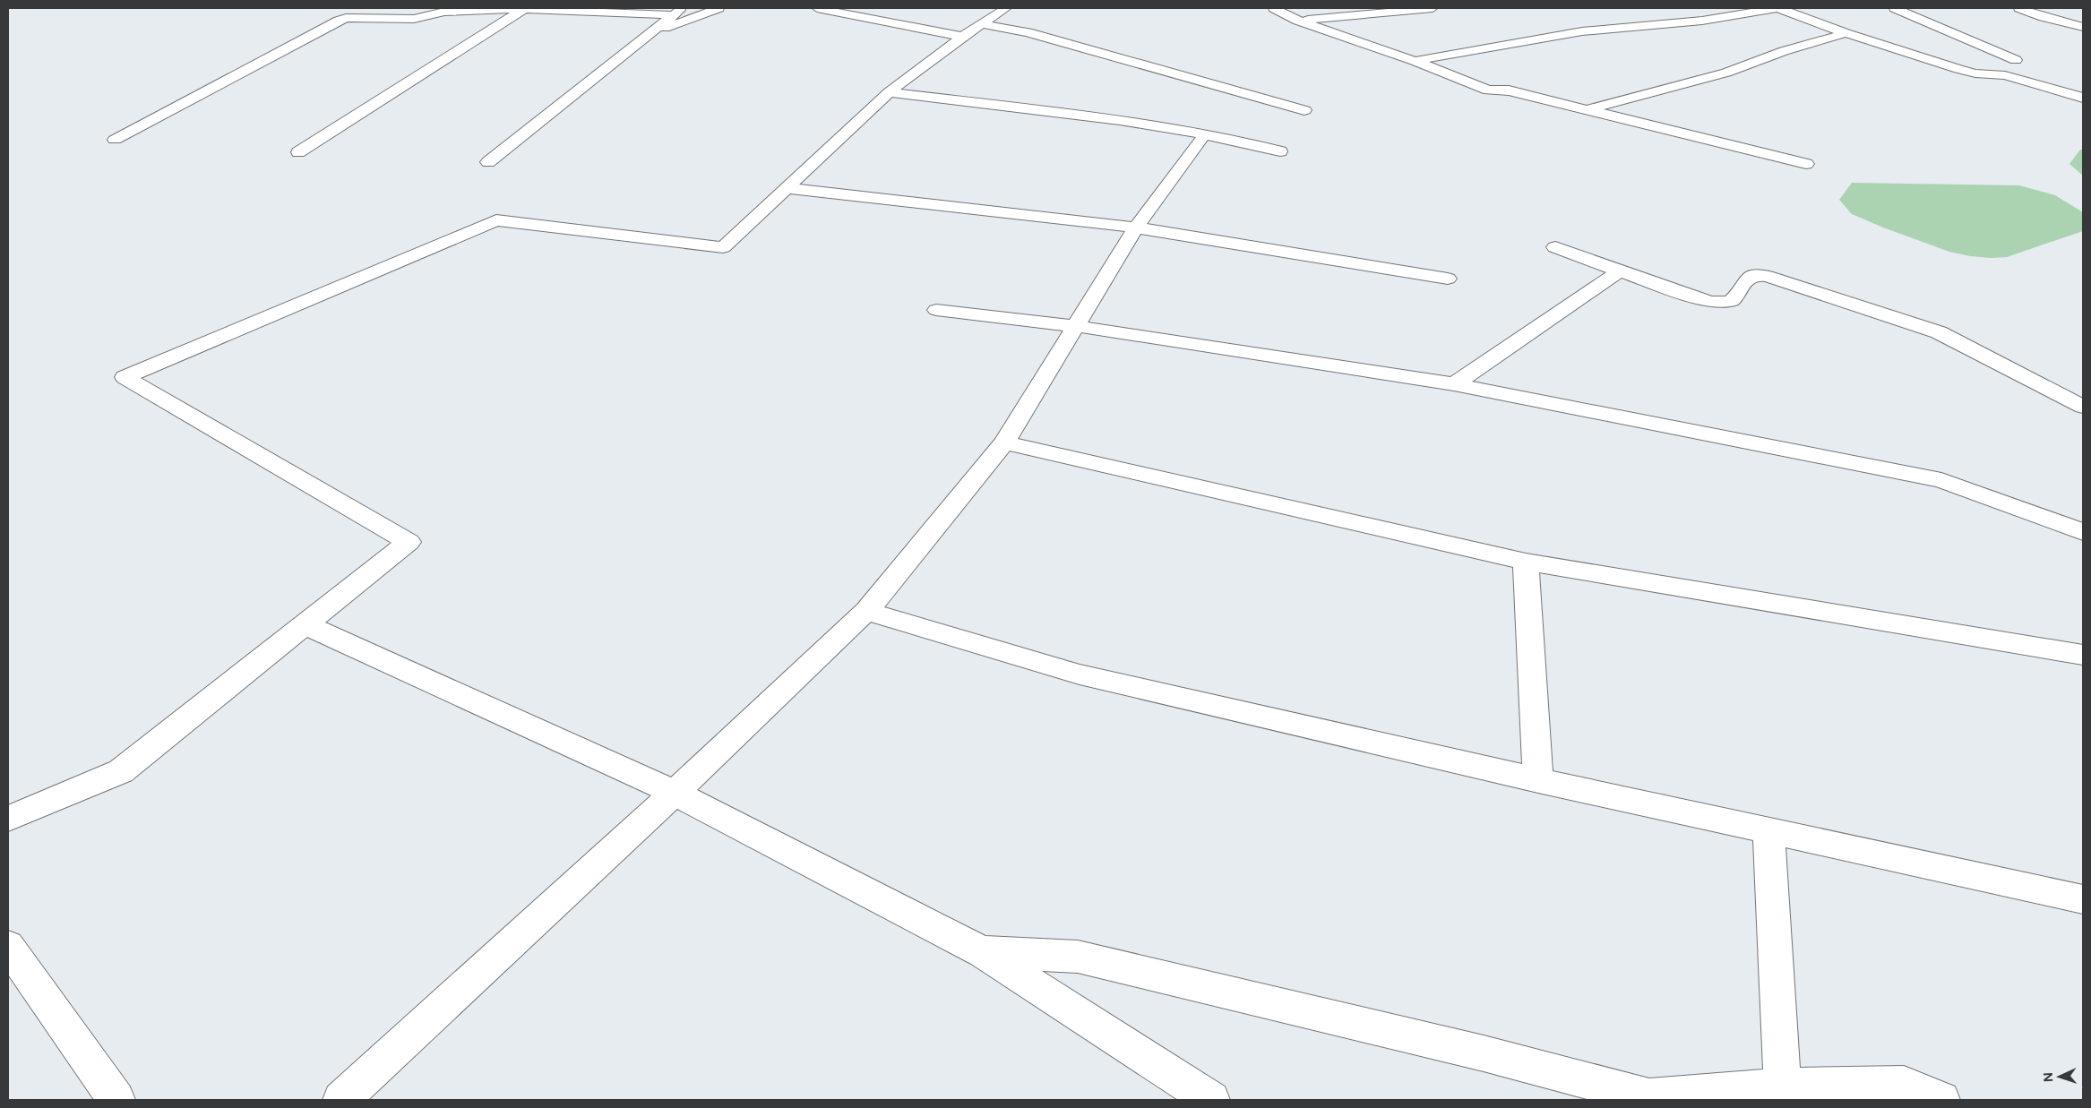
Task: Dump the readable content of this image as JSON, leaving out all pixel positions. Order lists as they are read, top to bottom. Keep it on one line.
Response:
{"north":"left"}
